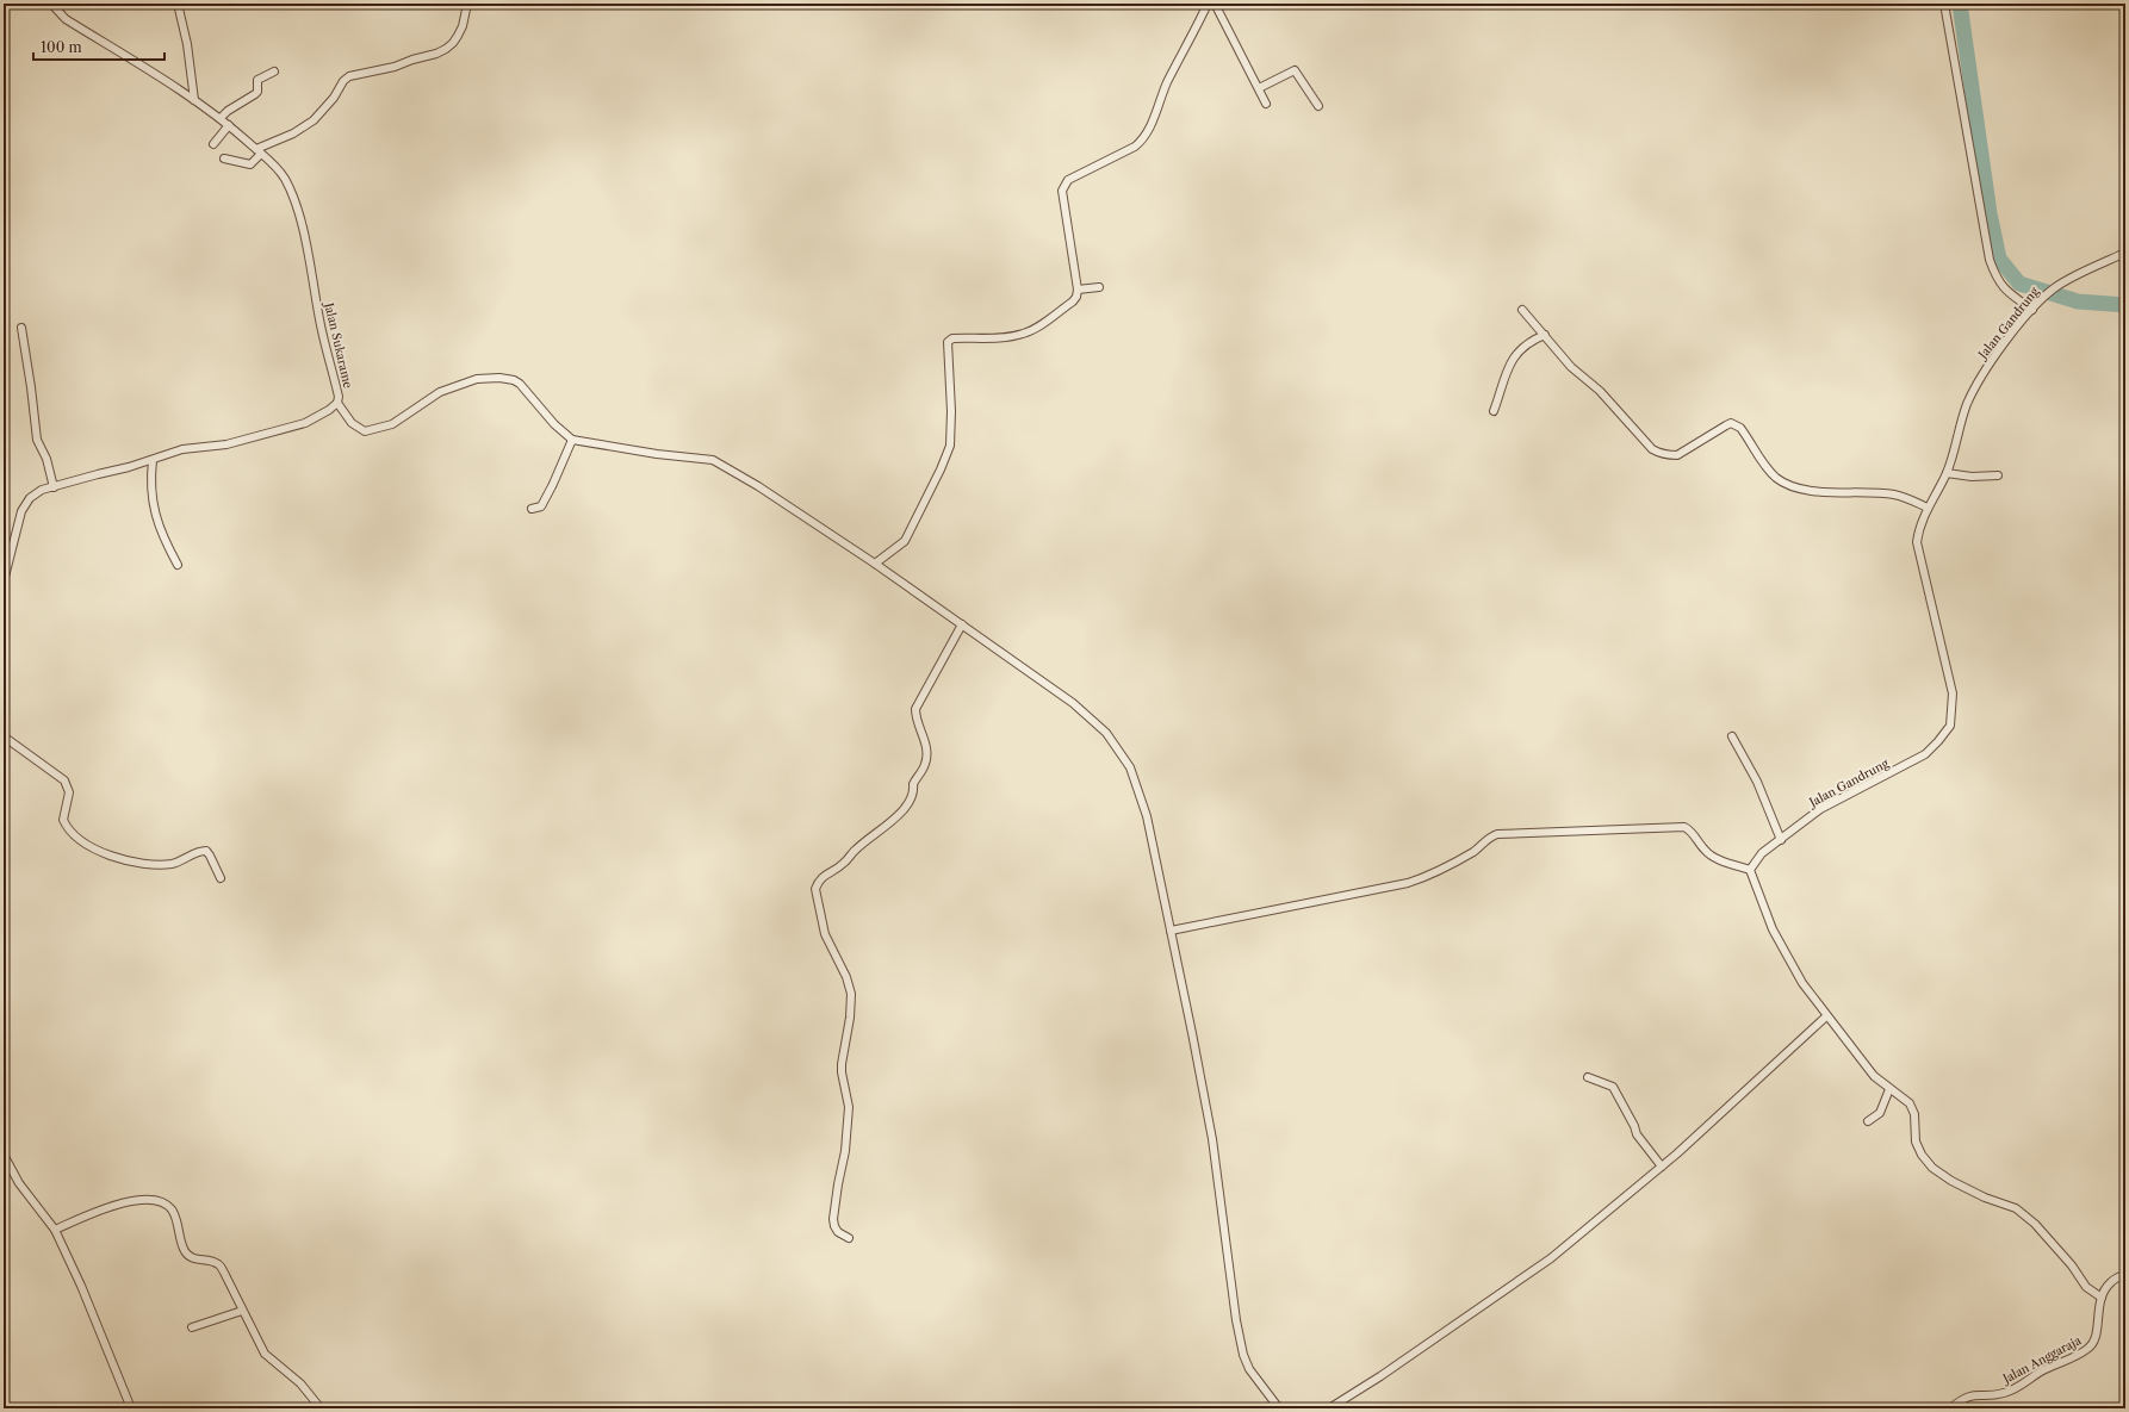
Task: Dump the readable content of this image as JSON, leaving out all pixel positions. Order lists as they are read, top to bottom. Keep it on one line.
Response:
{"streets":{"street":["Jalan Gandrung","Jalan Sukarame","Jalan Anggaraja"]},"scale_bar":"100 m"}
